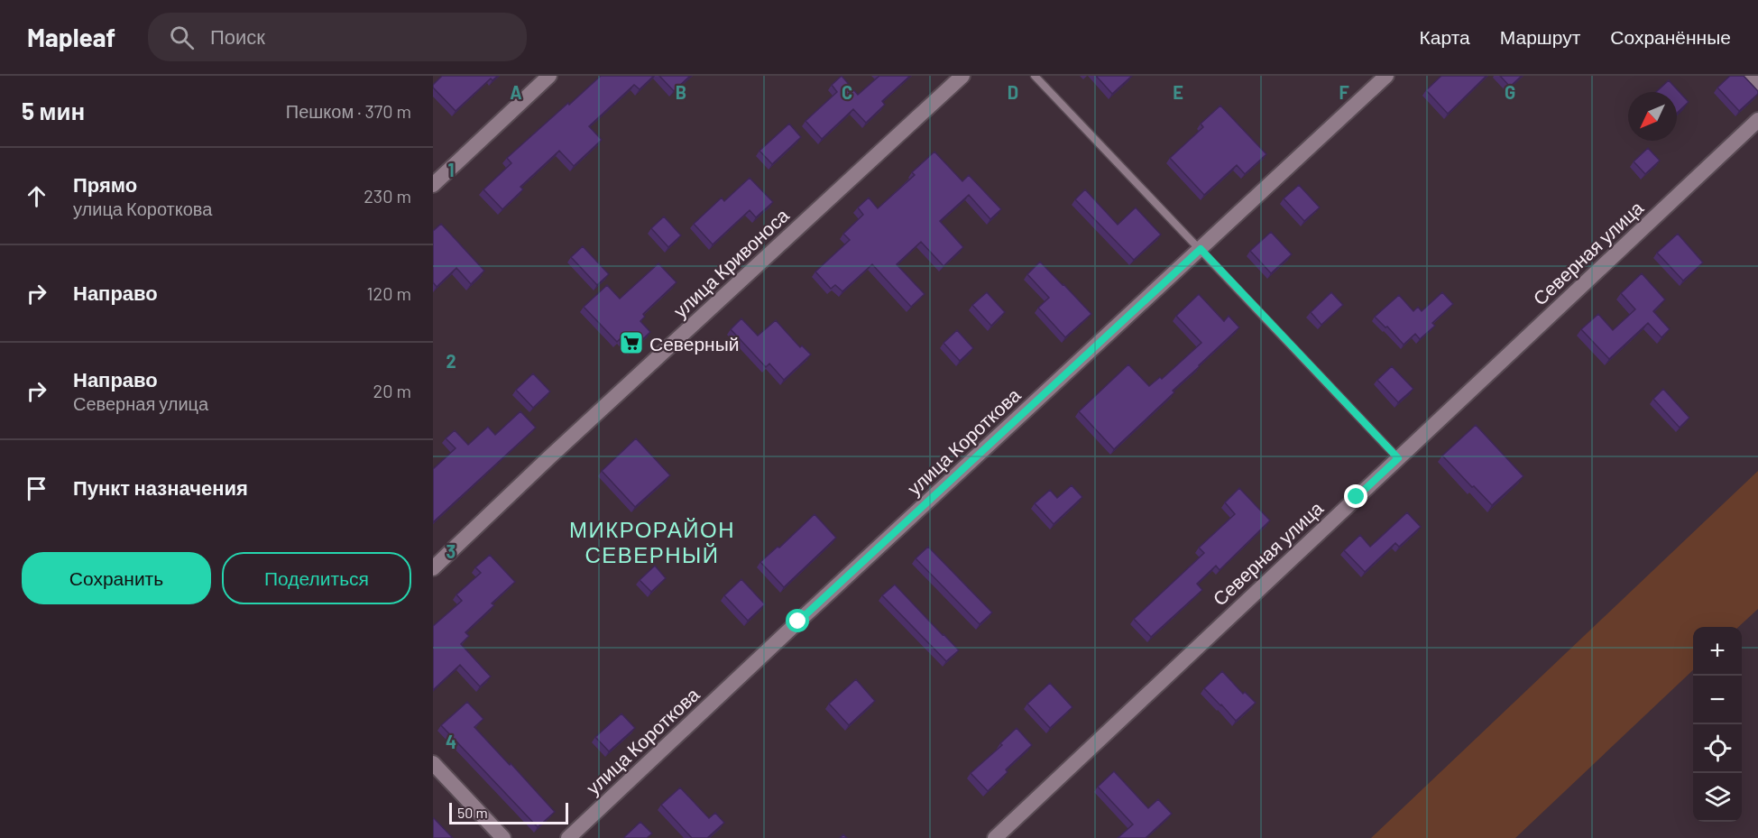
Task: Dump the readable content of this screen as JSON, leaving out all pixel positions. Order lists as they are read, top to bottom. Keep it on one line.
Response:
{"streets":{"street":["Северная улица","улица Кривоноса","улица Короткова"]},"districts":["МИКРОРАЙОН СЕВЕРНЫЙ"],"places":{"supermarket":["Северный"]},"scale_bar":"50 m","north":"bottom left","page":{"header":"Mapleaf","search":"Поиск","nav":["Карта","Маршрут","Сохранённые"],"heading":["5 мин","Пешком · 370 m"],"list":[["Прямо","улица Короткова","230 m"],["Направо","120 m"],["Направо","Северная улица","20 m"],"Пункт назначения"],"buttons":["Сохранить","Поделиться"],"map_buttons":["+","−"],"scale":"50 m"},"grid":{"columns":["A","B","C","D","E","F","G"],"rows":["1","2","3","4"]}}
